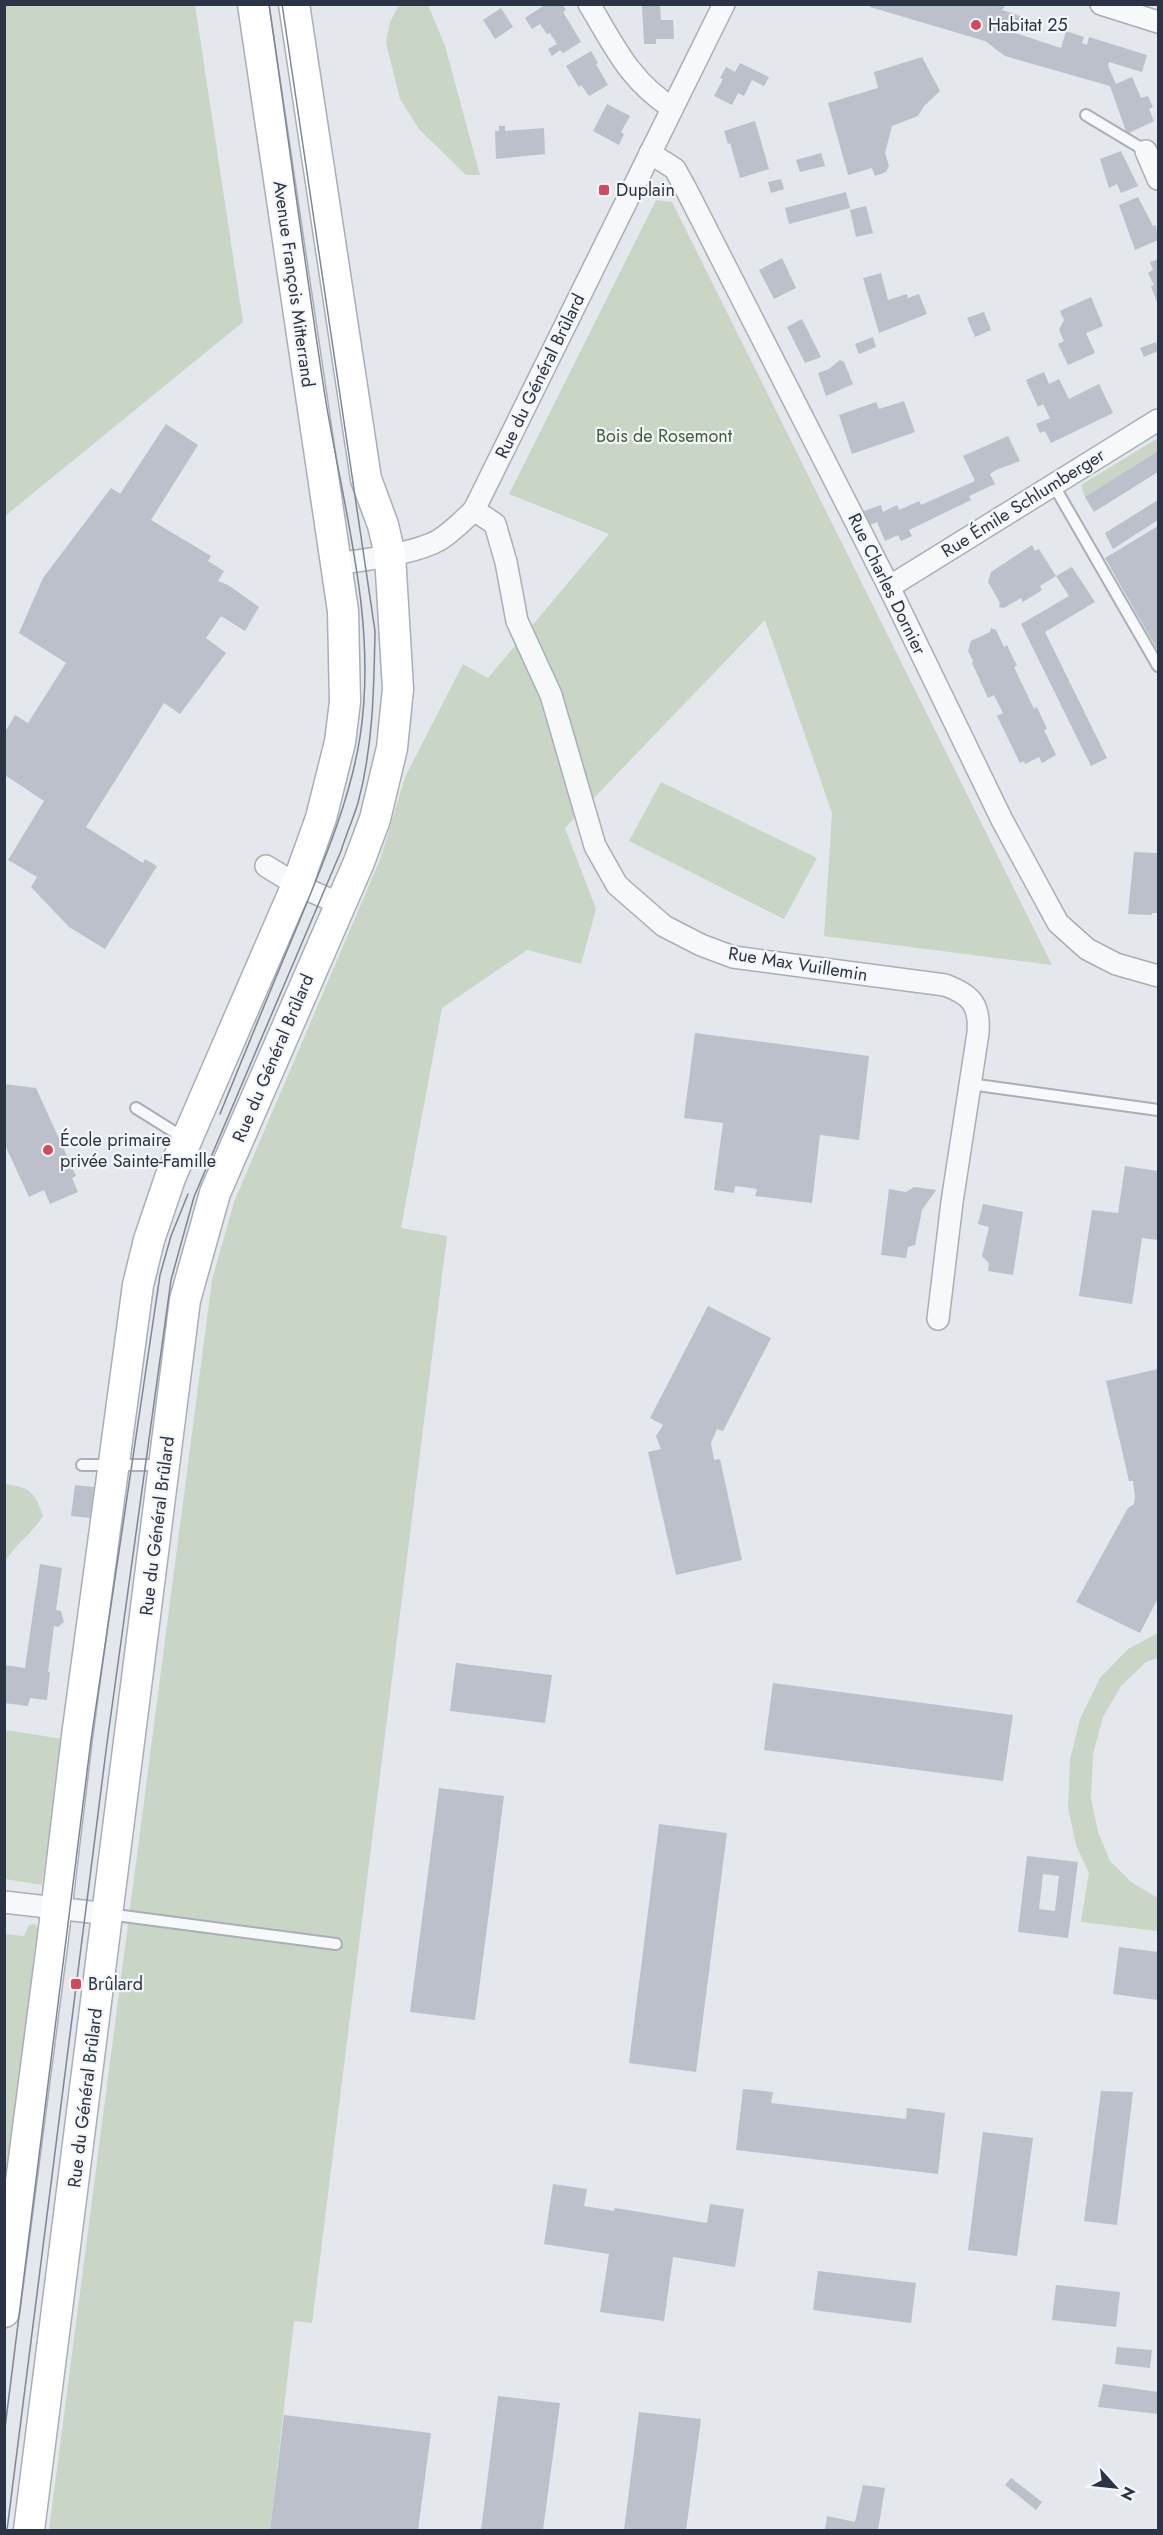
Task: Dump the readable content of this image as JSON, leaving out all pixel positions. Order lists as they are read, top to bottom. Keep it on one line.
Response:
{"streets":{"main road":["Avenue François Mitterrand","Rue du Général Brûlard"],"street":["Rue Émile Schlumberger","Rue Charles Dornier","Rue Max Vuillemin"]},"crossings":[["Avenue François Mitterrand","Rue du Général Brûlard"],["Rue du Général Brûlard","Rue Charles Dornier"],["Rue du Général Brûlard","Rue Max Vuillemin"],["Rue Émile Schlumberger","Rue Charles Dornier"]],"parks":["Bois de Rosemont"],"places":{"other":["Habitat 25","École primaire privée Sainte-Famille"],"transit":["Duplain","Brûlard"]},"north":"bottom right"}
